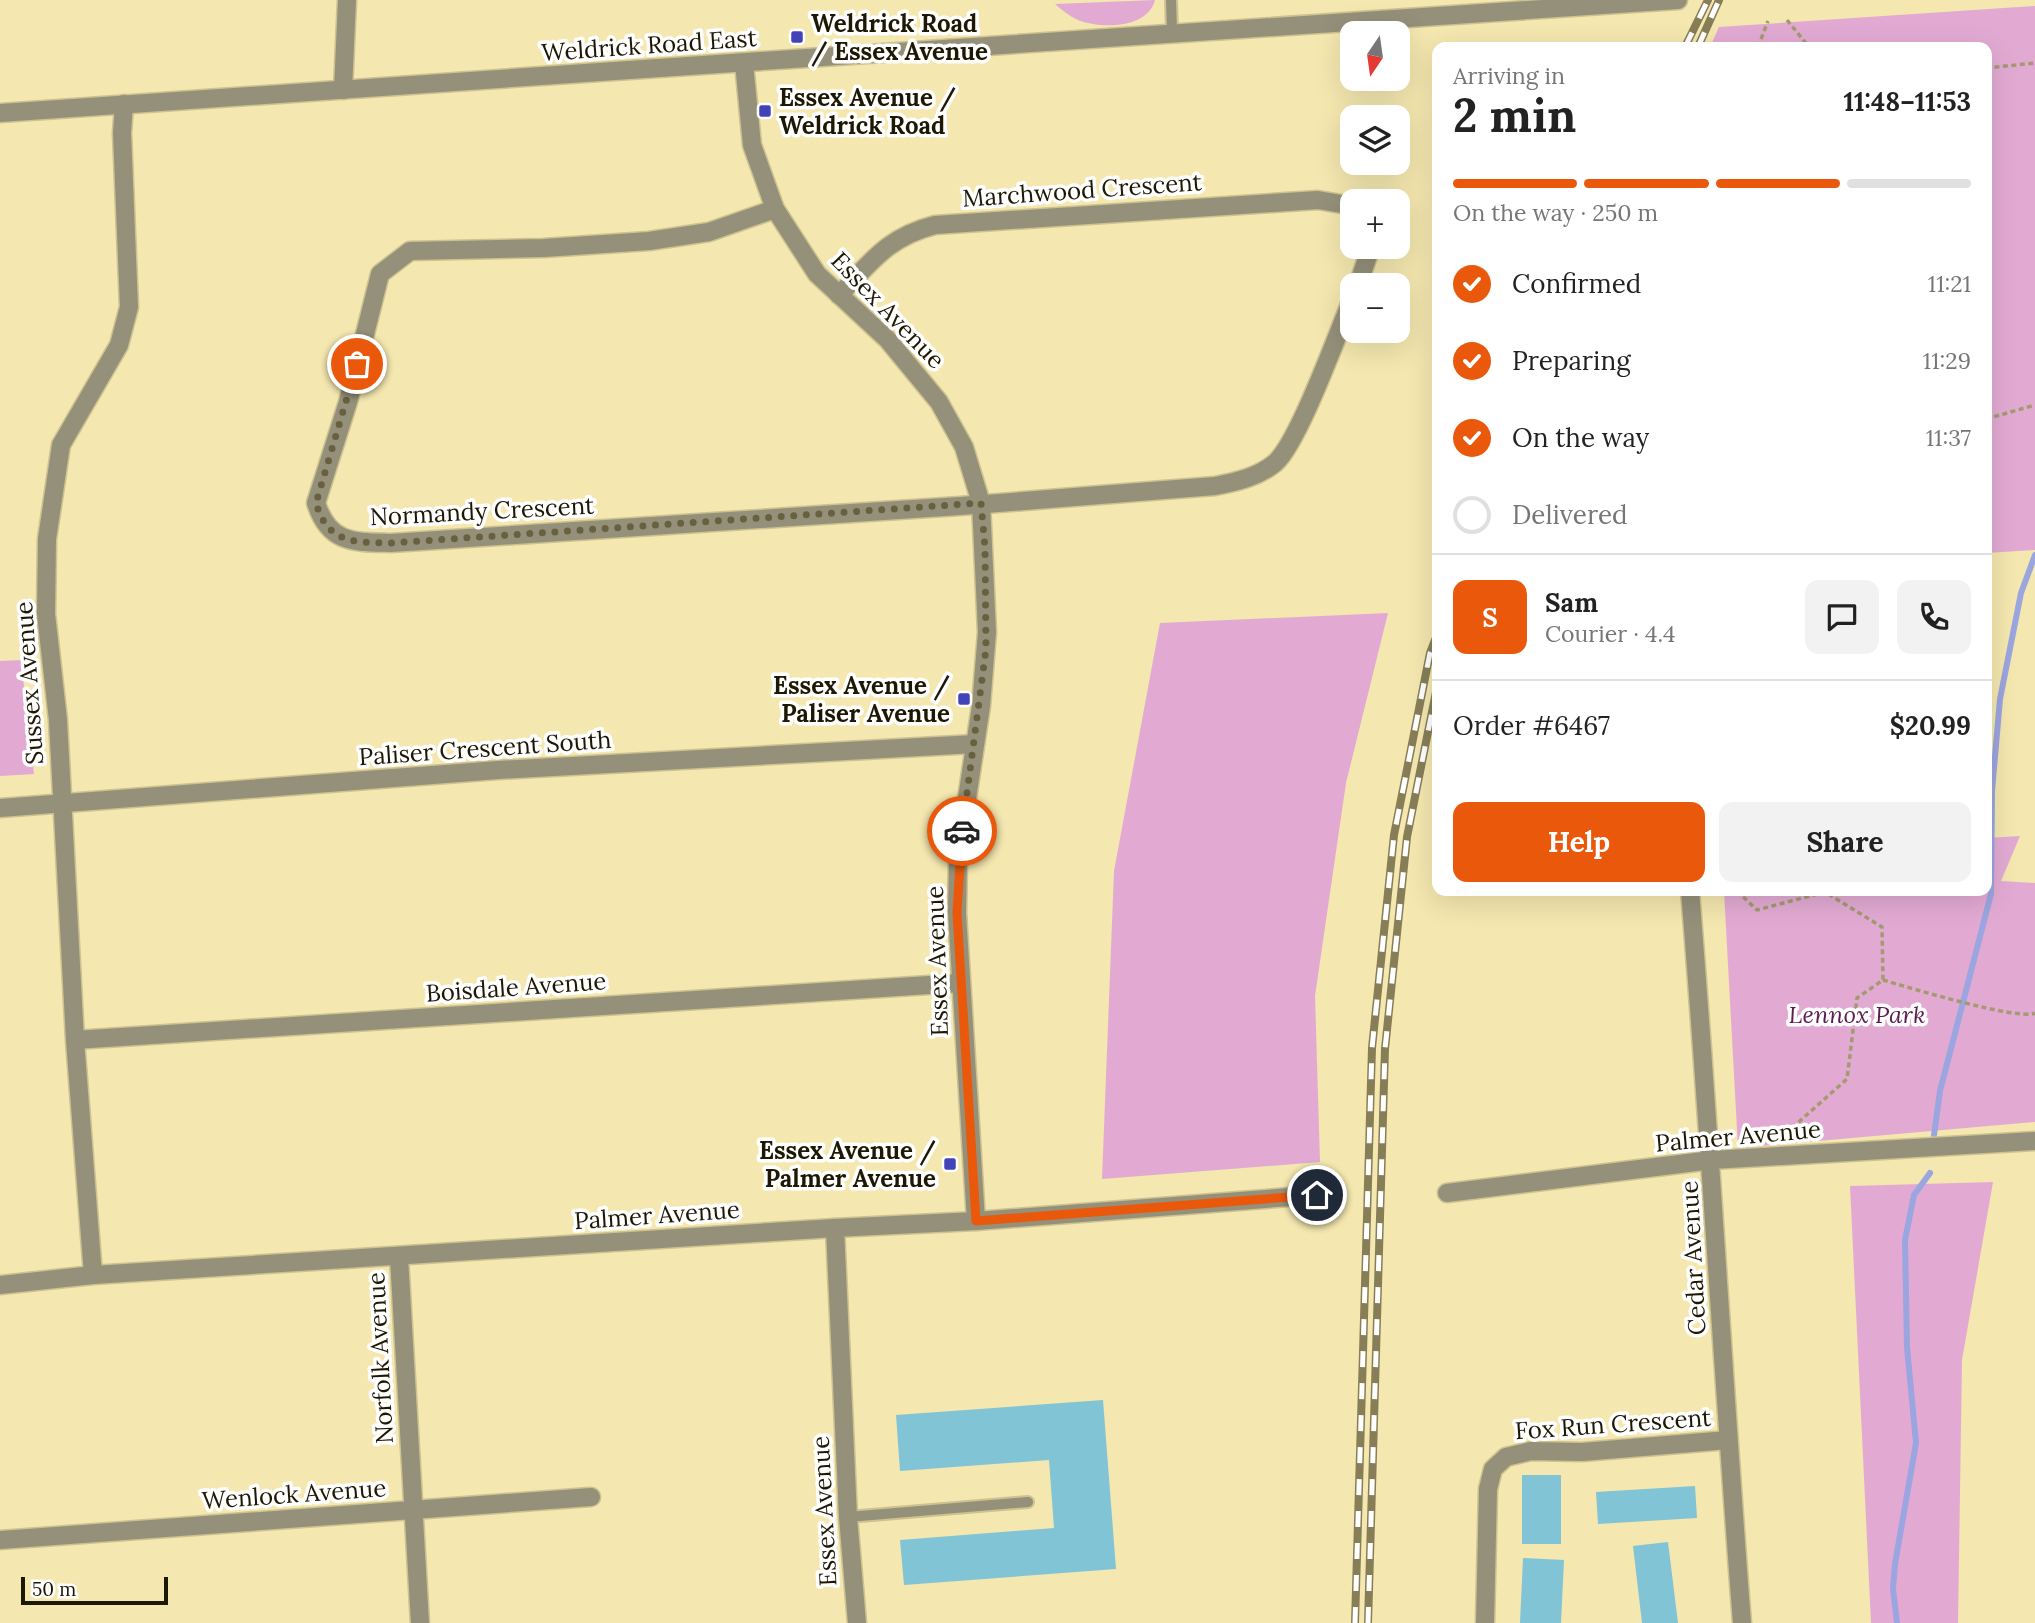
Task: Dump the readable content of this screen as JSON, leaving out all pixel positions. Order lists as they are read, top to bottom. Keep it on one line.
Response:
{"streets":{"street":["Weldrick Road East","Marchwood Crescent","Essex Avenue","Normandy Crescent","Sussex Avenue","Paliser Crescent South","Boisdale Avenue","Palmer Avenue","Cedar Avenue","Norfolk Avenue","Fox Run Crescent","Wenlock Avenue"]},"crossings":[["Weldrick Road East","Essex Avenue"],["Weldrick Road East","Sussex Avenue"],["Marchwood Crescent","Essex Avenue"],["Essex Avenue","Normandy Crescent"],["Essex Avenue","Paliser Crescent South"],["Essex Avenue","Boisdale Avenue"],["Essex Avenue","Palmer Avenue"],["Sussex Avenue","Paliser Crescent South"],["Sussex Avenue","Boisdale Avenue"],["Sussex Avenue","Palmer Avenue"],["Palmer Avenue","Cedar Avenue"],["Palmer Avenue","Norfolk Avenue"],["Cedar Avenue","Fox Run Crescent"],["Norfolk Avenue","Wenlock Avenue"]],"parks":["Lennox Park"],"places":{"transit":["Weldrick Road / Essex Avenue","Essex Avenue / Weldrick Road","Essex Avenue / Paliser Avenue","Essex Avenue / Palmer Avenue"]},"scale_bar":"50 m","north":"bottom","page":{"map_buttons":["+","−"],"heading":["2 min","Arriving in","11:48–11:53"],"panel":["Sam","Courier · 4.4","Order #6467","$20.99"],"bar":"On the way · 250 m","list":[["Confirmed","11:21"],["Preparing","11:29"],["On the way","11:37"],"Delivered"],"round":"S","buttons":["Help","Share"],"scale":"50 m"}}
